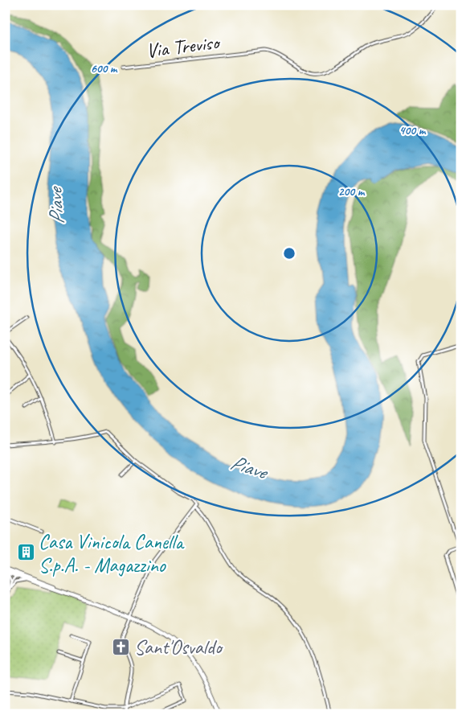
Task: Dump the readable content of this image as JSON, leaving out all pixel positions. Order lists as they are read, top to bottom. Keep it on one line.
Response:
{"streets":{"street":["Via Treviso"]},"water":["Piave"],"places":{"building":["Casa Vinicola Canella S.p.A. - Magazzino"],"church":["Sant'Osvaldo"]},"rings":["600 m","400 m","200 m"]}
